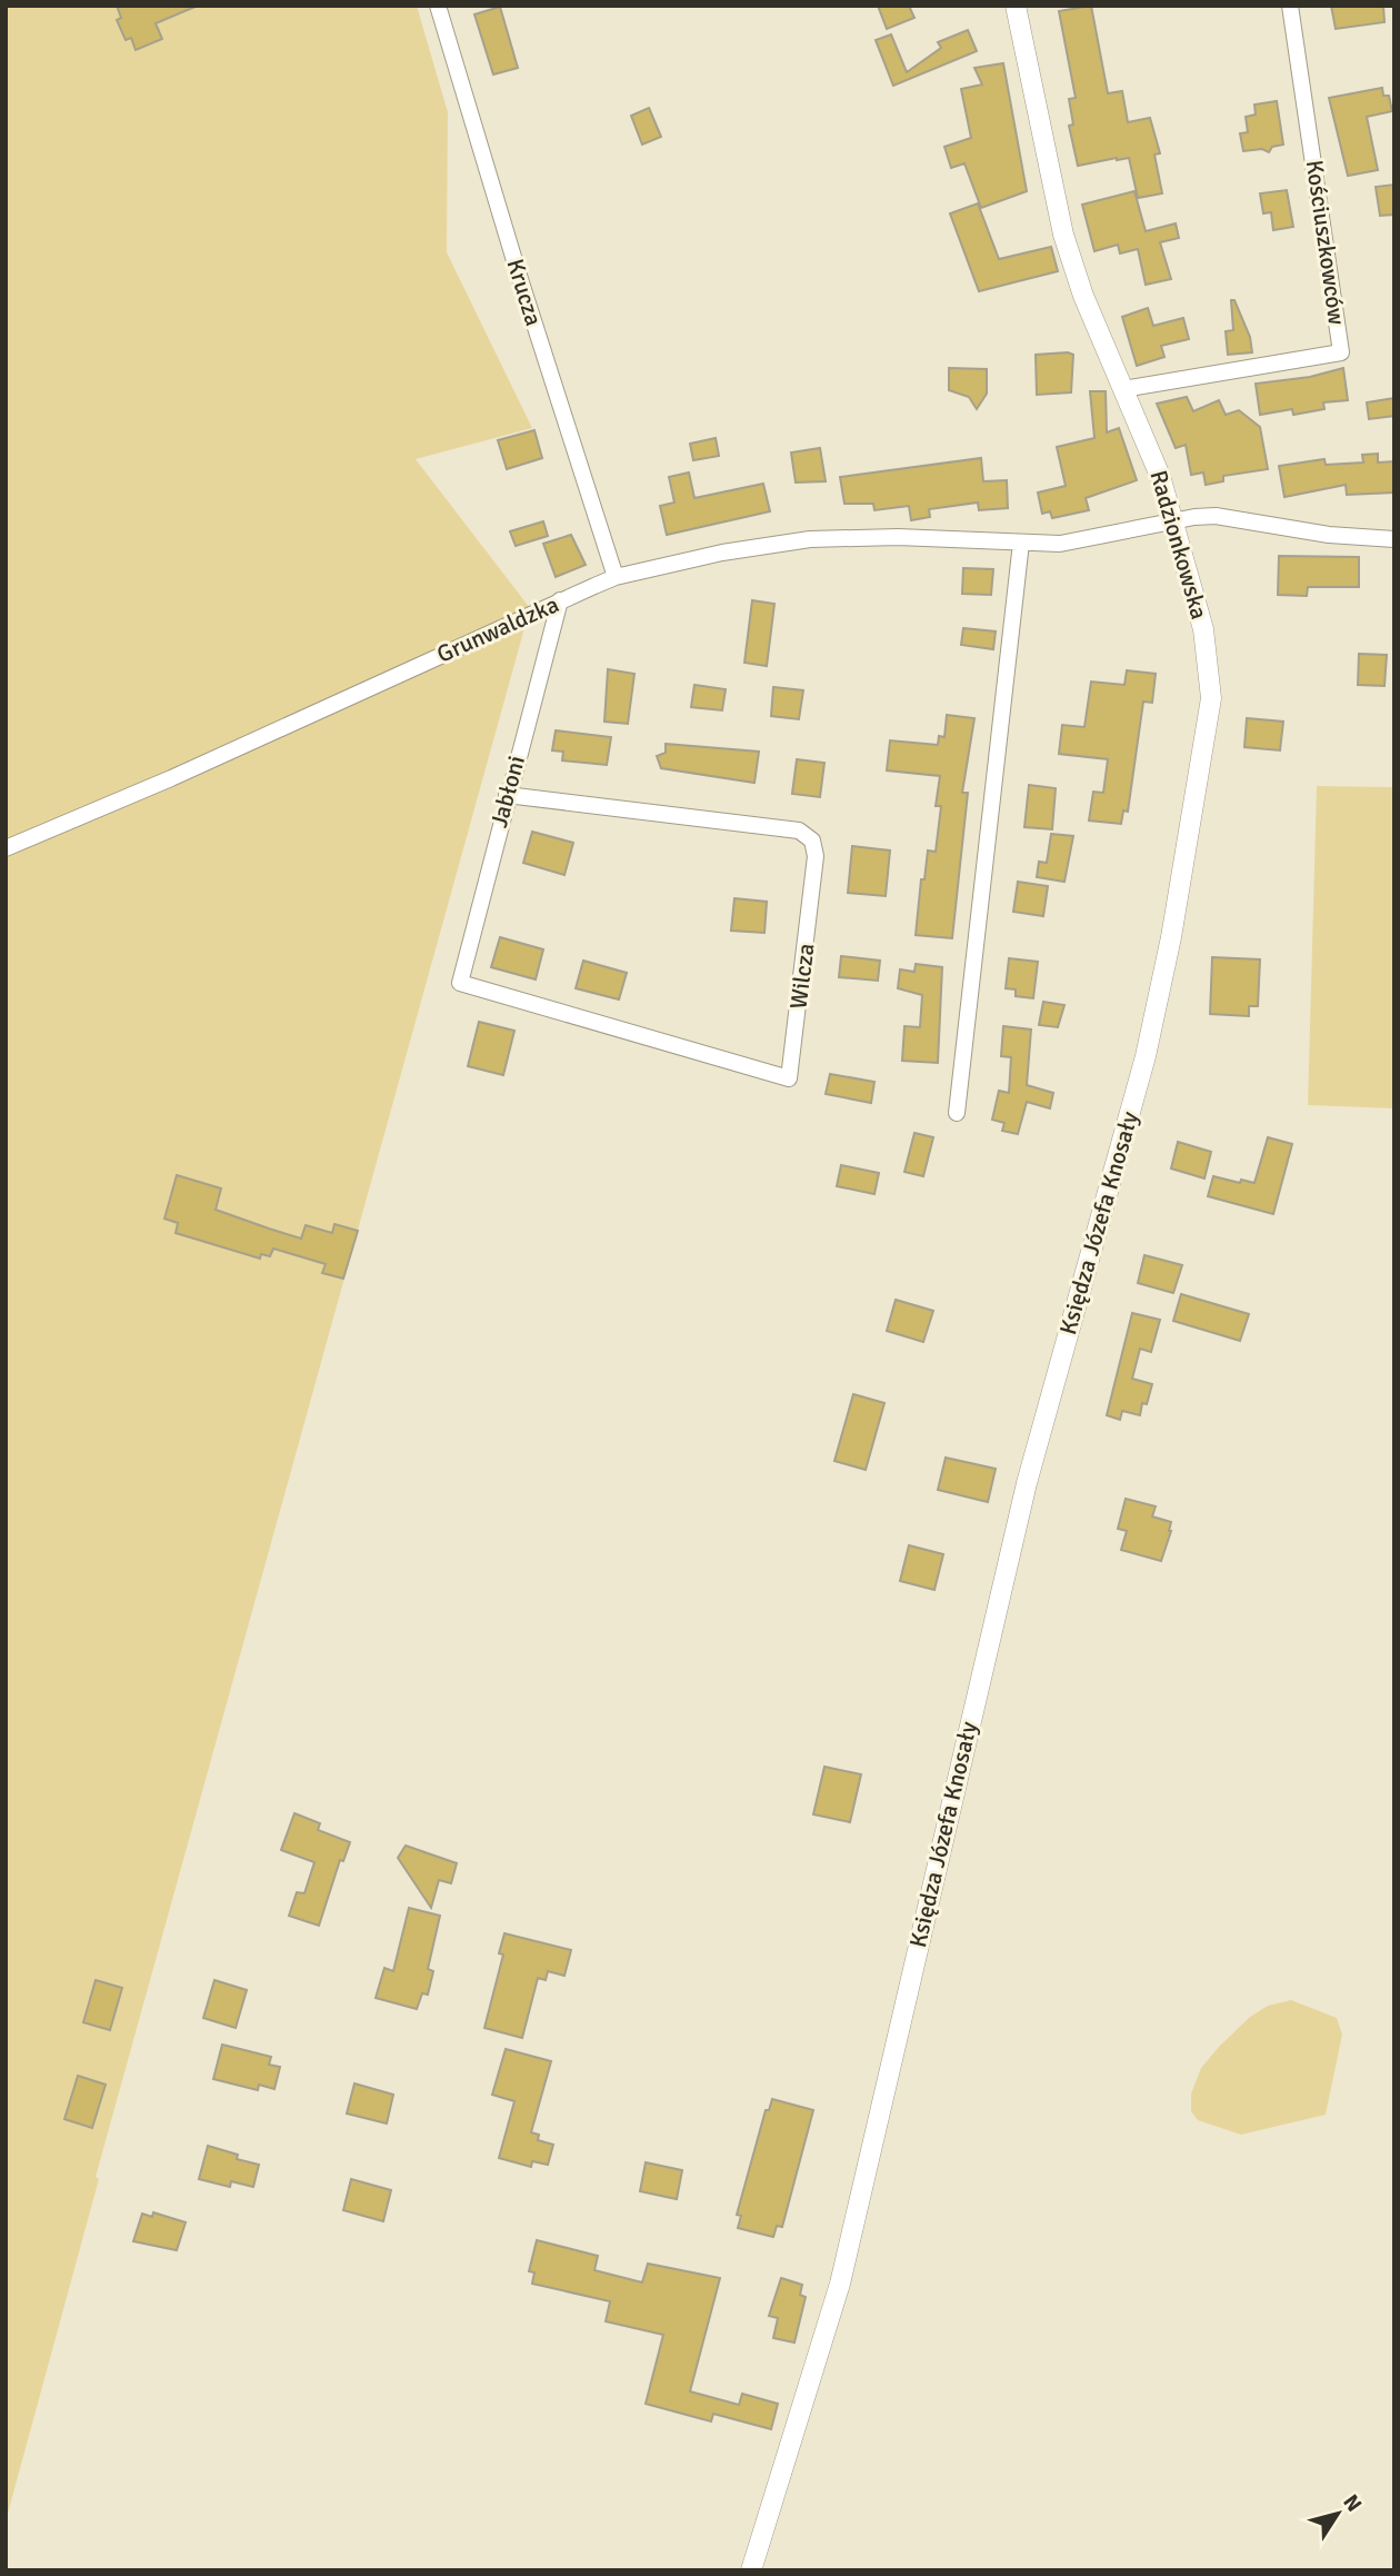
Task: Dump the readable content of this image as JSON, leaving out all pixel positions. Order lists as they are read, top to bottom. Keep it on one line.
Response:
{"streets":{"street":["Kościuszkowców","Krucza","Radzionkowska","Grunwaldzka","Jabłoni","Wilcza","Księdza Józefa Knosały"]},"crossings":[["Kościuszkowców","Radzionkowska"],["Krucza","Grunwaldzka"],["Radzionkowska","Grunwaldzka"],["Radzionkowska","Księdza Józefa Knosały"],["Grunwaldzka","Jabłoni"],["Jabłoni","Wilcza"]],"north":"top right"}
